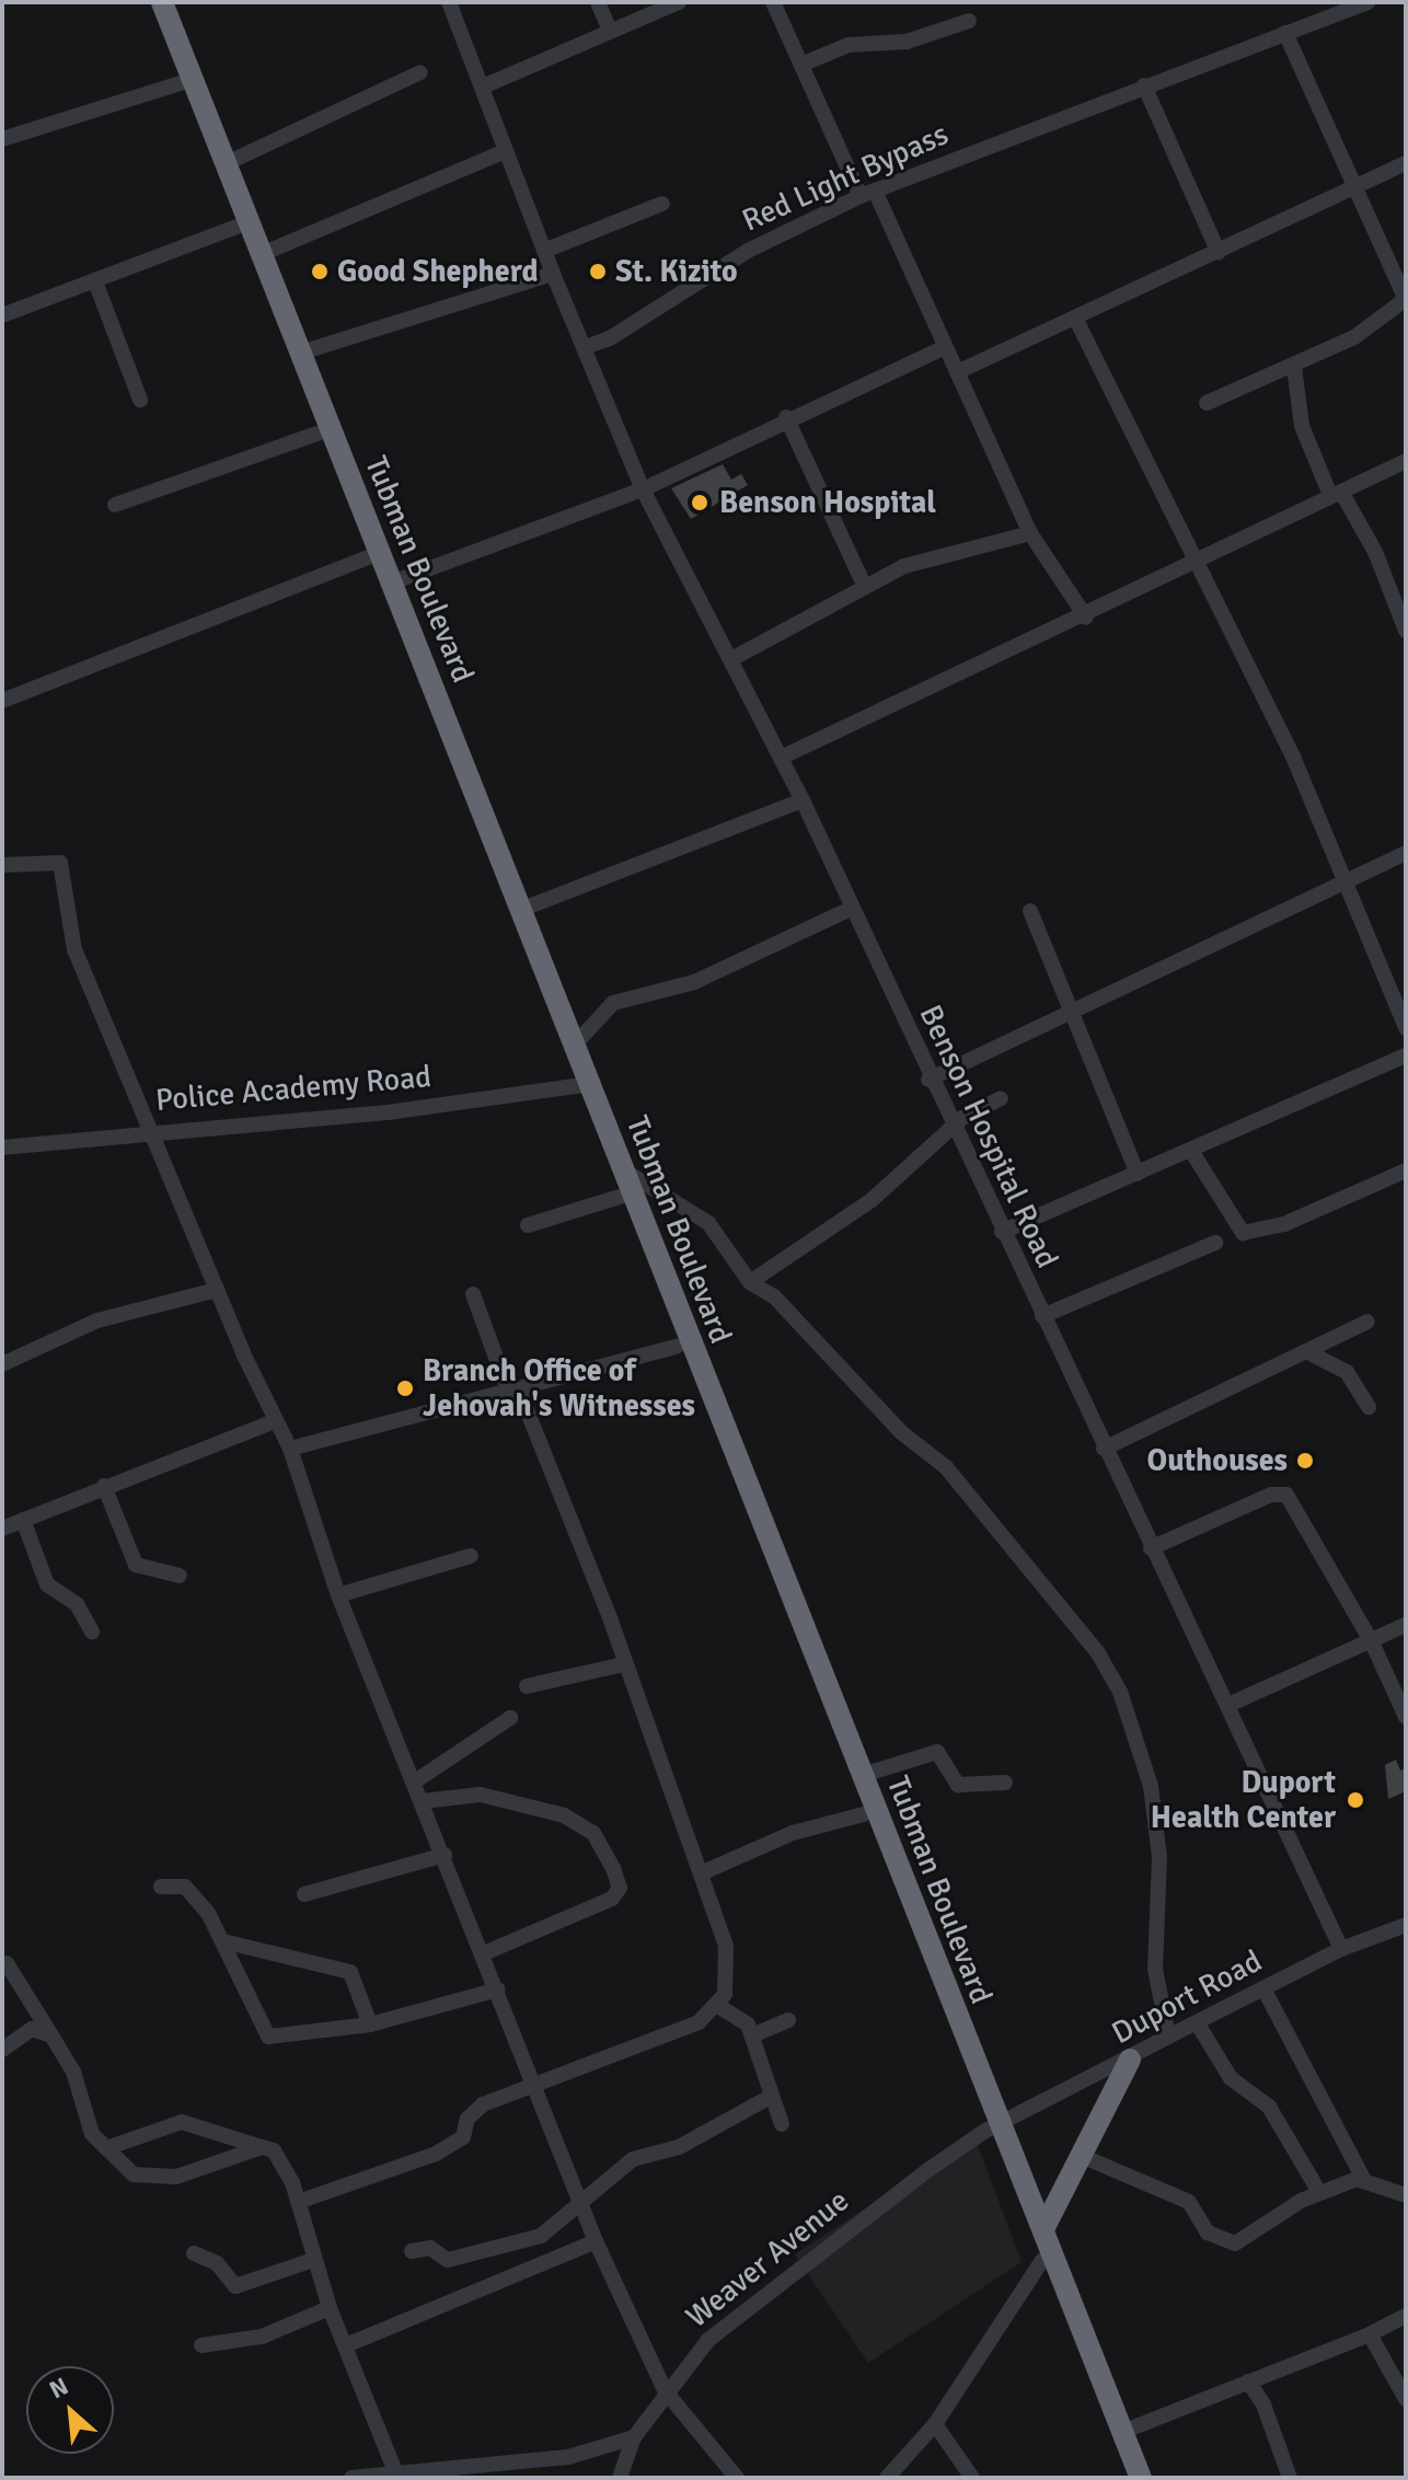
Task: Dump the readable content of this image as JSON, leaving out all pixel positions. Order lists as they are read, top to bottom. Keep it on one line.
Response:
{"streets":{"highway":["Tubman Boulevard"],"street":["Red Light Bypass","Police Academy Road","Benson Hospital Road","Duport Road","Weaver Avenue"]},"crossings":[["Red Light Bypass","Benson Hospital Road"],["Tubman Boulevard","Police Academy Road"],["Tubman Boulevard","Duport Road"],["Tubman Boulevard","Weaver Avenue"],["Benson Hospital Road","Duport Road"],["Duport Road","Weaver Avenue"]],"places":["Good Shepherd","St. Kizito","Benson Hospital","Branch Office of Jehovah's Witnesses","Outhouses","Duport Health Center"],"north":"top left"}
